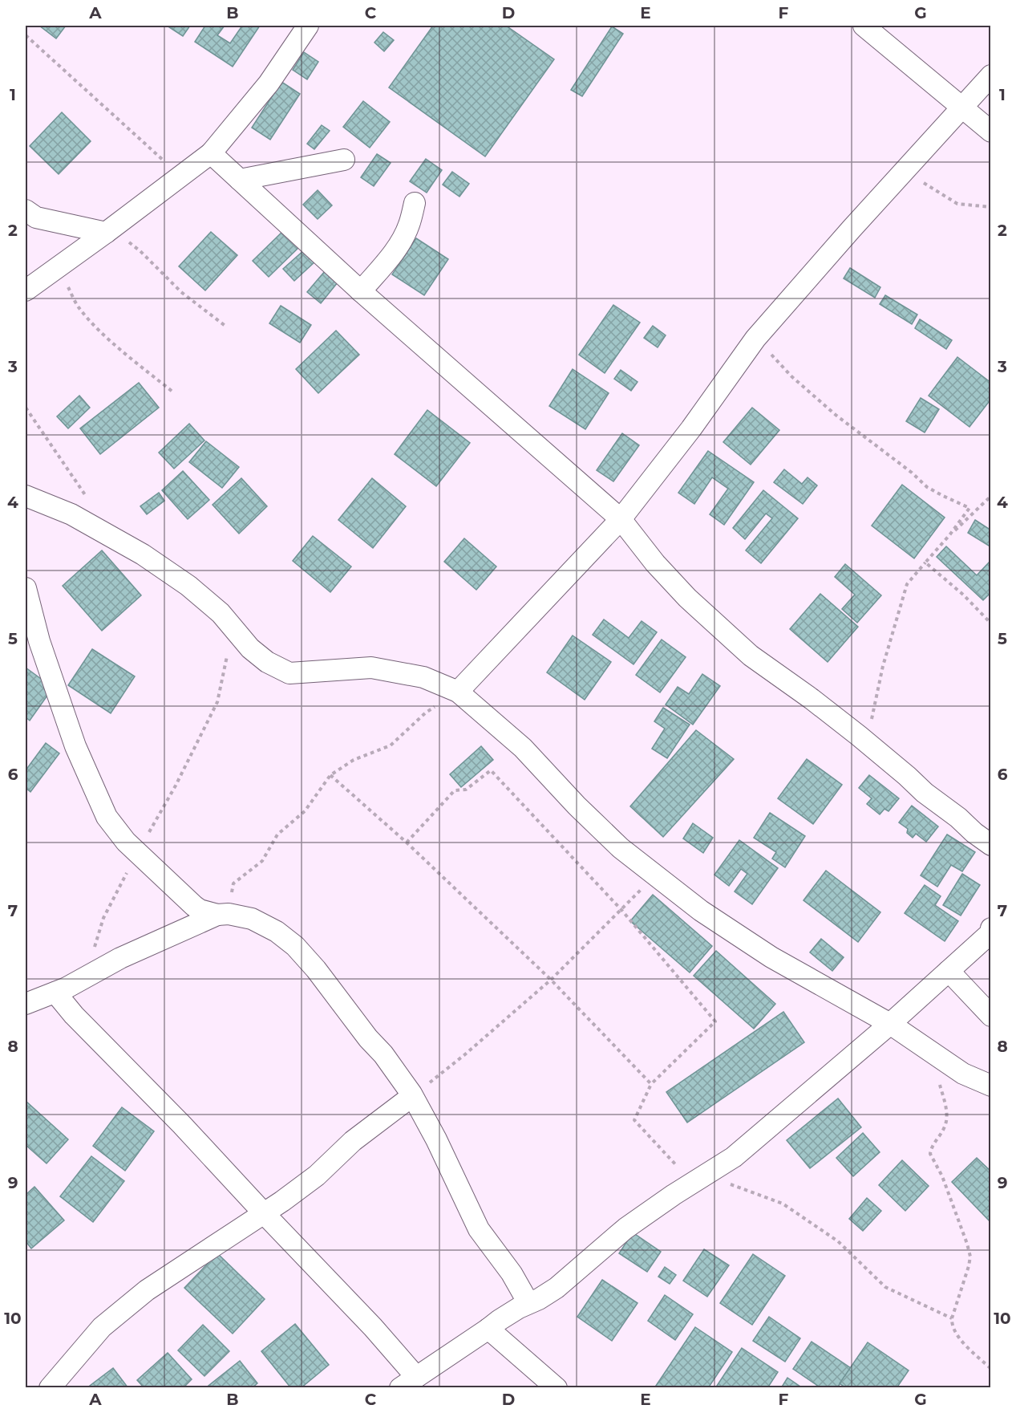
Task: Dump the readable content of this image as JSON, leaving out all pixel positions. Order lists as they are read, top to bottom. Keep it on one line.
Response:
{"grid":{"columns":["A","B","C","D","E","F","G"],"rows":["1","2","3","4","5","6","7","8","9","10"]}}
